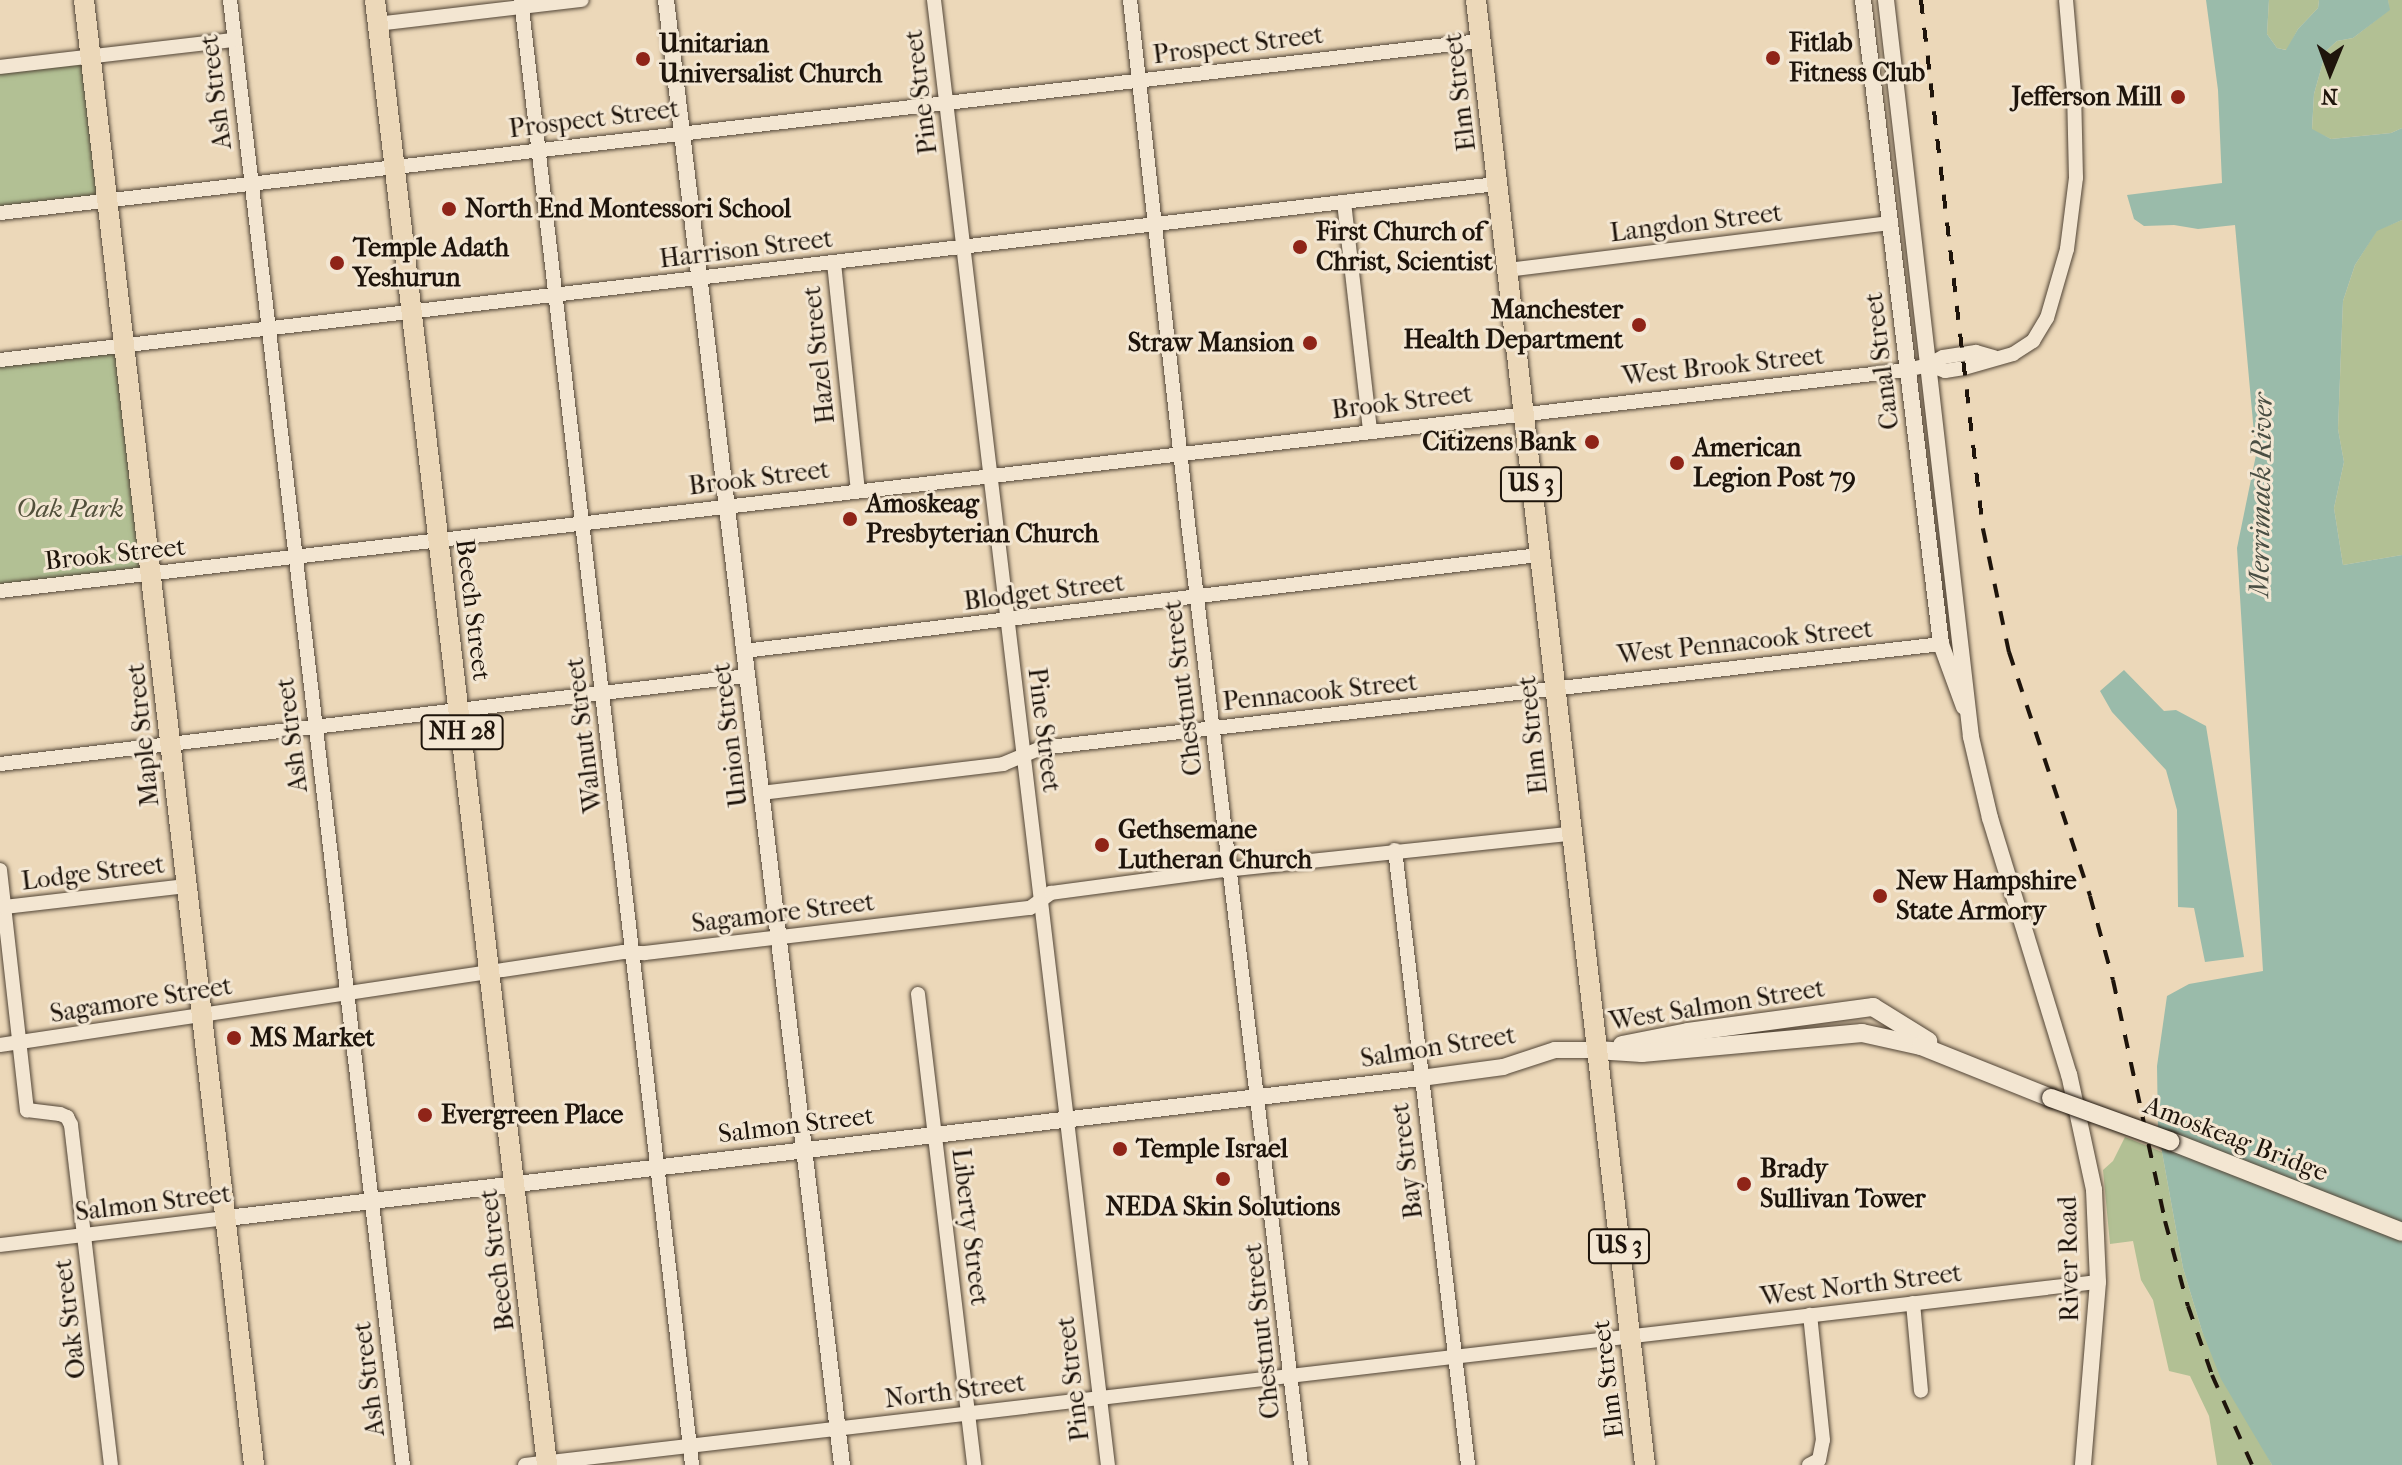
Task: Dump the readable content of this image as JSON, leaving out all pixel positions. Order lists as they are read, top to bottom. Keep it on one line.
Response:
{"streets":{"main road":["Elm Street","US 3","Beech Street","NH 28","Maple Street","West Salmon Street","Amoskeag Bridge"],"street":["Prospect Street","Ash Street","Pine Street","Langdon Street","Harrison Street","Hazel Street","Canal Street","West Brook Street","Brook Street","Blodget Street","West Pennacook Street","Chestnut Street","Pennacook Street","Walnut Street","Union Street","Lodge Street","Sagamore Street","Salmon Street","Bay Street","Liberty Street","River Road","West North Street","Oak Street","North Street"]},"crossings":[["Prospect Street","Ash Street"],["Prospect Street","Pine Street"],["Prospect Street","Elm Street"],["Prospect Street","Beech Street"],["Prospect Street","Chestnut Street"],["Prospect Street","Maple Street"],["Prospect Street","Walnut Street"],["Prospect Street","Union Street"],["Ash Street","Harrison Street"],["Ash Street","Brook Street"],["Ash Street","Sagamore Street"],["Ash Street","Salmon Street"],["Pine Street","Harrison Street"],["Pine Street","Brook Street"],["Pine Street","Blodget Street"],["Pine Street","Pennacook Street"],["Pine Street","Sagamore Street"],["Pine Street","Salmon Street"],["Pine Street","North Street"],["Elm Street","Langdon Street"],["Elm Street","Harrison Street"],["Elm Street","West Brook Street"],["Elm Street","Brook Street"],["Elm Street","Blodget Street"],["Elm Street","West Pennacook Street"],["Elm Street","Pennacook Street"],["Elm Street","Sagamore Street"],["Elm Street","West Salmon Street"],["Elm Street","Salmon Street"],["Elm Street","West North Street"],["Elm Street","North Street"],["Langdon Street","Canal Street"],["Harrison Street","Hazel Street"],["Harrison Street","Beech Street"],["Harrison Street","Chestnut Street"],["Harrison Street","Maple Street"],["Harrison Street","Walnut Street"],["Harrison Street","Union Street"],["Hazel Street","Brook Street"],["Canal Street","West Brook Street"],["Canal Street","West Pennacook Street"],["Canal Street","River Road"],["West Brook Street","Brook Street"],["Brook Street","Beech Street"],["Brook Street","Chestnut Street"],["Brook Street","Maple Street"],["Brook Street","Walnut Street"],["Brook Street","Union Street"],["Blodget Street","Chestnut Street"],["Blodget Street","Union Street"],["Beech Street","Sagamore Street"],["Beech Street","Salmon Street"],["Beech Street","North Street"],["West Pennacook Street","Pennacook Street"],["Chestnut Street","Pennacook Street"],["Chestnut Street","Sagamore Street"],["Chestnut Street","Salmon Street"],["Chestnut Street","North Street"],["Pennacook Street","Union Street"],["Maple Street","Lodge Street"],["Maple Street","Sagamore Street"],["Maple Street","Salmon Street"],["Walnut Street","Sagamore Street"],["Walnut Street","Salmon Street"],["Walnut Street","North Street"],["Union Street","Sagamore Street"],["Union Street","Salmon Street"],["Union Street","North Street"],["Lodge Street","Oak Street"],["Sagamore Street","Bay Street"],["Sagamore Street","Oak Street"],["West Salmon Street","Salmon Street"],["West Salmon Street","Amoskeag Bridge"],["Salmon Street","Bay Street"],["Salmon Street","Liberty Street"],["Salmon Street","Oak Street"],["Bay Street","North Street"],["Liberty Street","North Street"],["River Road","West North Street"],["West North Street","North Street"]],"water":["Merrimack River"],"parks":["Oak Park"],"places":["Fitlab Fitness Club","Unitarian Universalist Church","Jefferson Mill","North End Montessori School","First Church of Christ, Scientist","Temple Adath Yeshurun","Manchester Health Department","Straw Mansion","Citizens Bank","American Legion Post 79","Amoskeag Presbyterian Church","Gethsemane Lutheran Church","New Hampshire State Armory","MS Market","Evergreen Place","Temple Israel","NEDA Skin Solutions","Brady Sullivan Tower"],"north":"bottom"}
